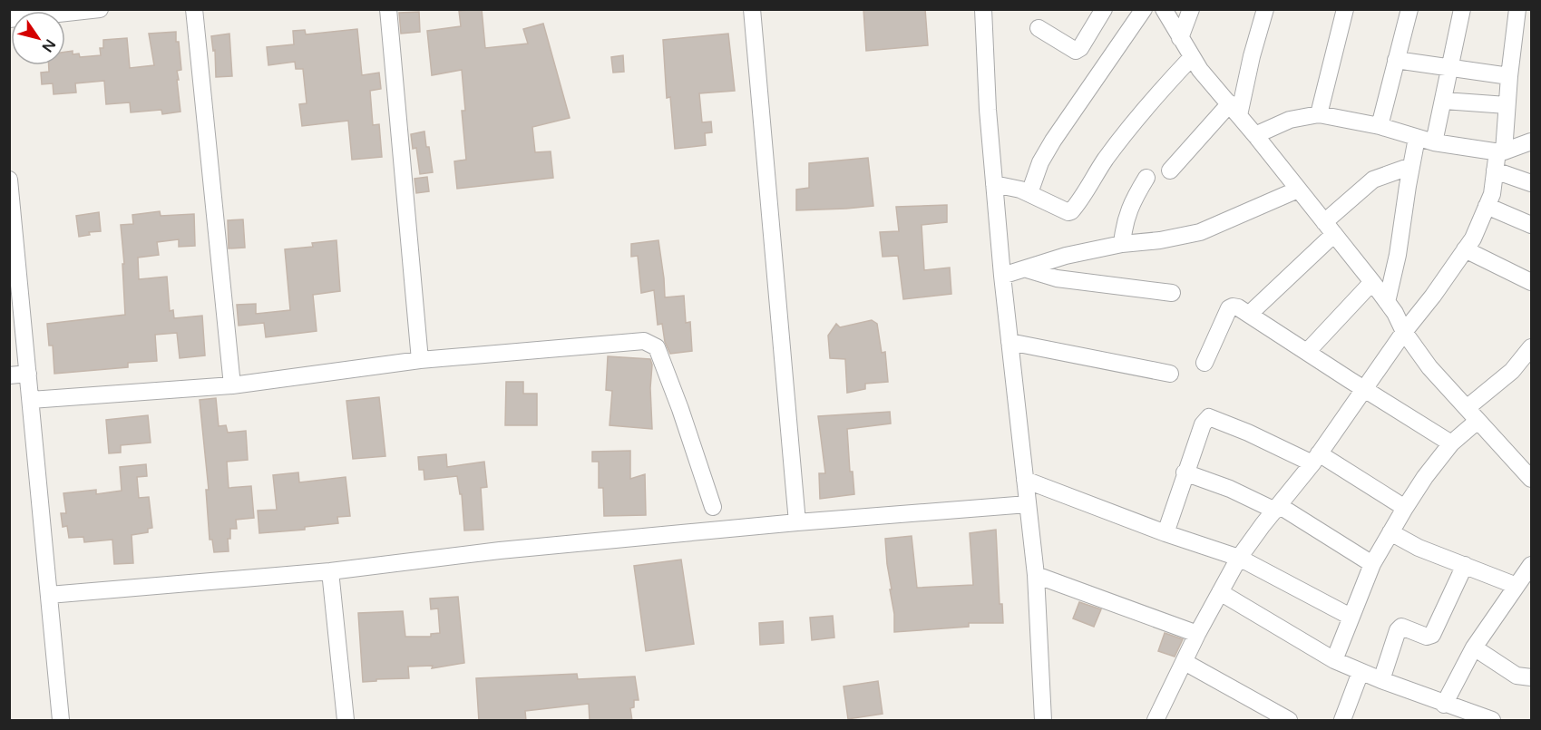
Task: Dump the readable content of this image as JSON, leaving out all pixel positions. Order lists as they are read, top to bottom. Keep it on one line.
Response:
{"north":"bottom right"}
